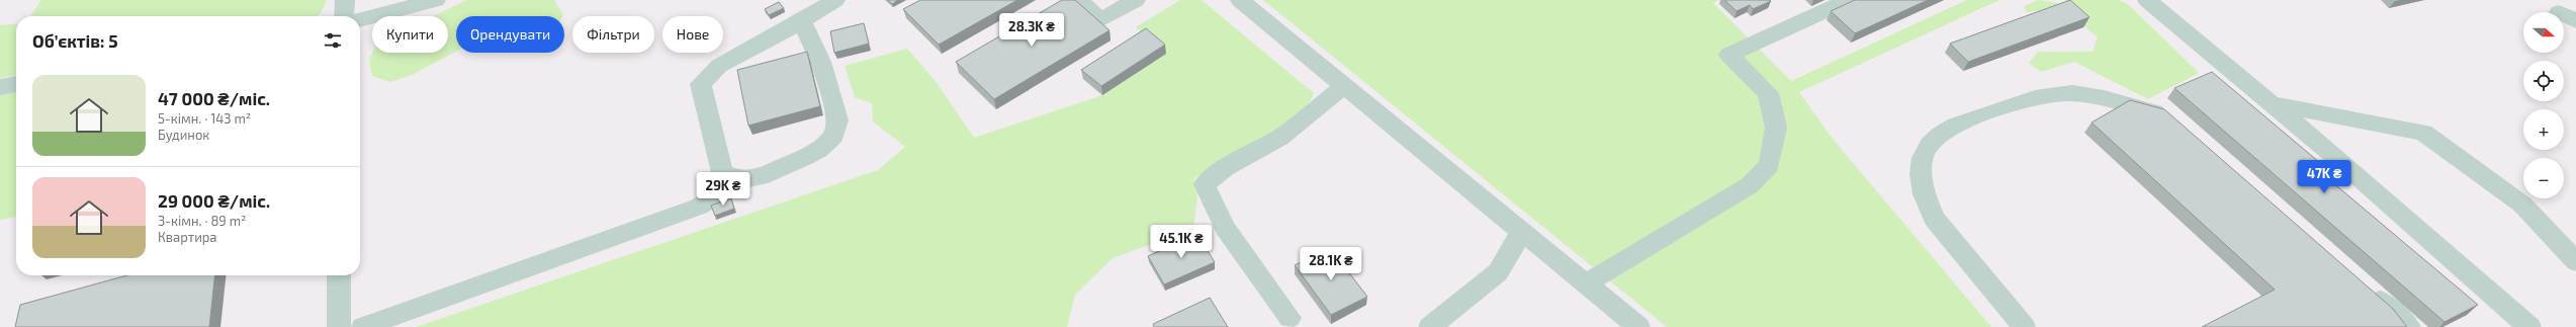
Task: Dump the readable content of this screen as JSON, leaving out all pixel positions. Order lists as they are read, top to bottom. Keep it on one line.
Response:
{"north":"right","page":{"map_buttons":["+","−"],"price":["28.3K ₴","47K ₴","29K ₴","45.1K ₴","28.1K ₴"],"chip":["Купити","Орендувати","Фільтри","Нове"],"heading":"Об’єктів: 5","list":[{"name":"47 000 ₴/міс.","note":"5-кімн. · 143 m² · Будинок"},{"name":"29 000 ₴/міс.","note":"3-кімн. · 89 m² · Квартира"}]}}
